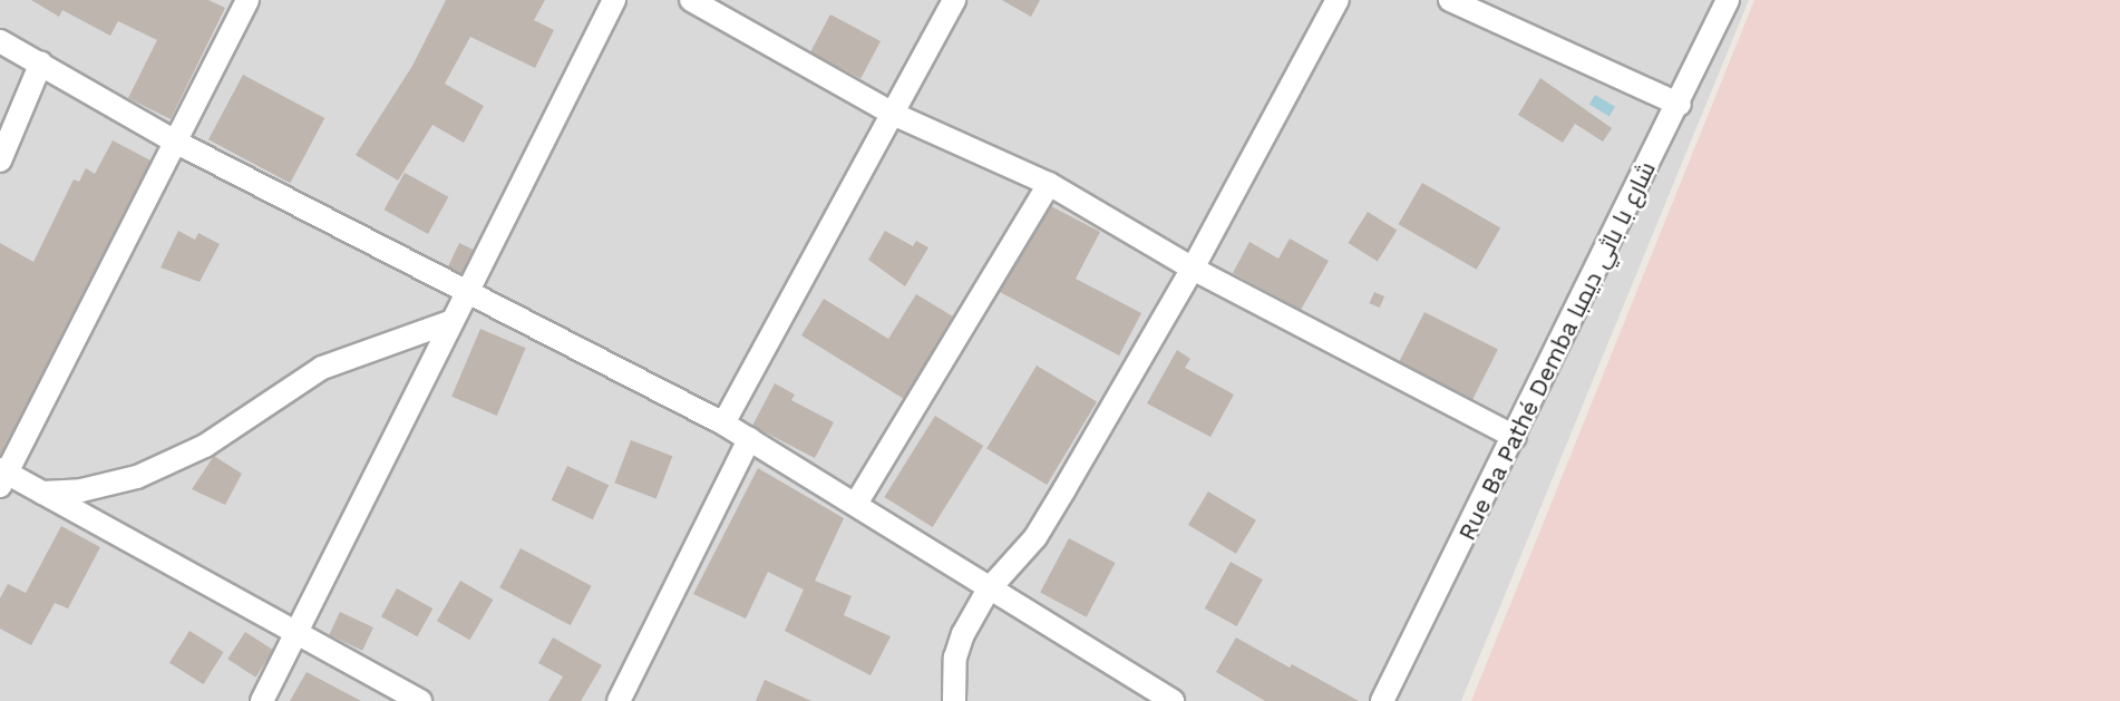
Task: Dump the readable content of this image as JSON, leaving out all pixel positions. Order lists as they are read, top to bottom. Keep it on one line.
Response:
{"streets":{"street":["Rue Ba Pathé Demba شارع با باثي ديمبا"]}}
